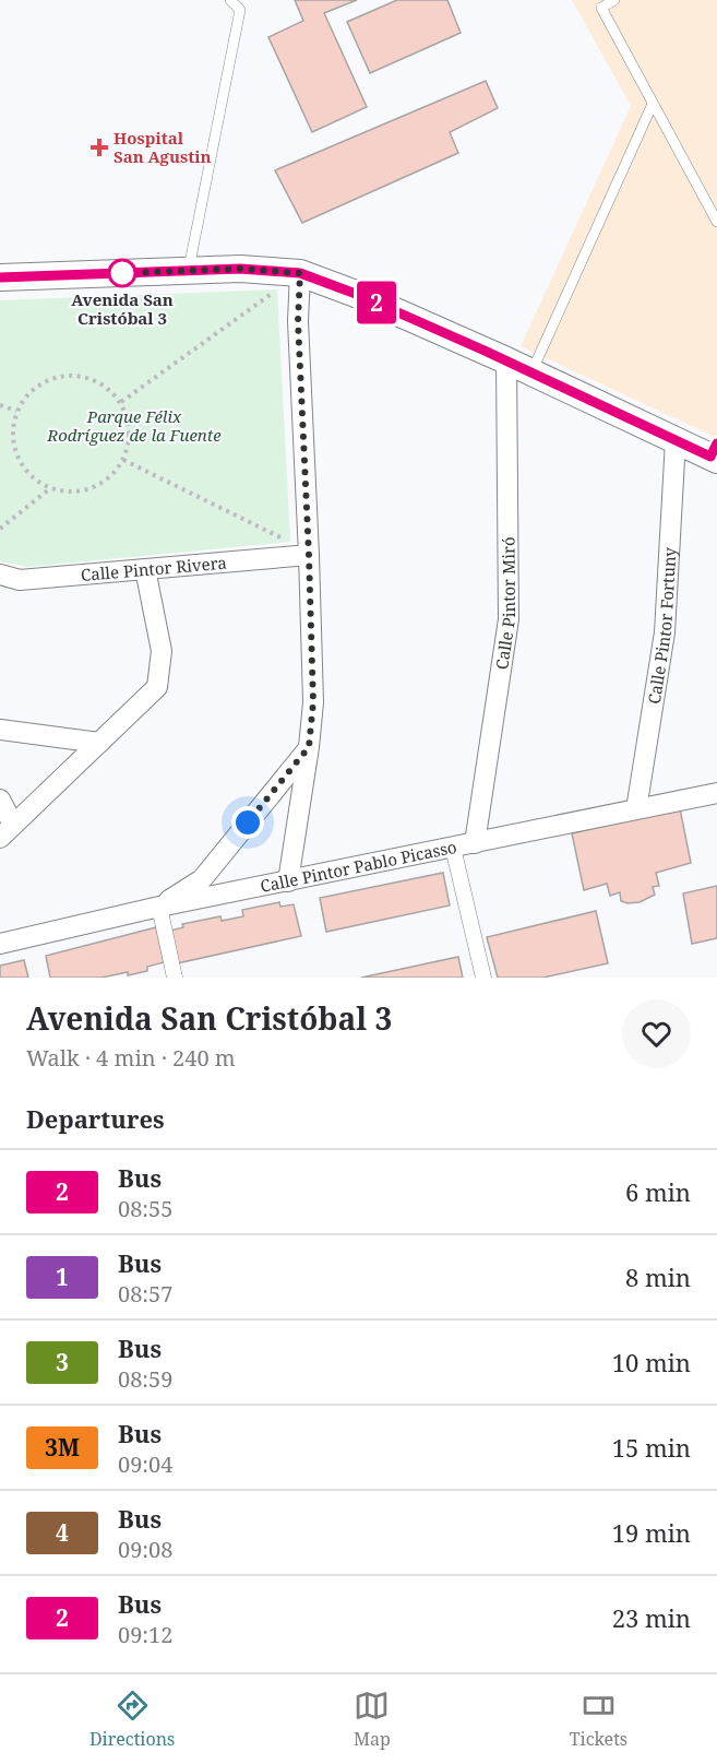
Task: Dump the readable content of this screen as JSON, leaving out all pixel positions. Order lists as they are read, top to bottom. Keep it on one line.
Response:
{"streets":{"street":["Calle Pintor Rivera","Calle Pintor Miró","Calle Pintor Fortuny","Calle Pintor Pablo Picasso"]},"crossings":[["Calle Pintor Miró","Calle Pintor Pablo Picasso"],["Calle Pintor Fortuny","Calle Pintor Pablo Picasso"]],"parks":["Parque Félix Rodríguez de la Fuente"],"places":{"health":["Hospital San Agustin"],"other":["Avenida San Cristóbal 3"]},"lines":["bus line 2"],"page":{"on_map":"2","heading":[["Avenida San Cristóbal 3","Walk · 4 min · 240 m"],"Departures"],"list":[{"mark":"2","name":"Bus","note":"08:55","value":"6 min"},{"mark":"1","name":"Bus","note":"08:57","value":"8 min"},{"mark":"3","name":"Bus","note":"08:59","value":"10 min"},{"mark":"3M","name":"Bus","note":"09:04","value":"15 min"},{"mark":"4","name":"Bus","note":"09:08","value":"19 min"},{"mark":"2","name":"Bus","note":"09:12","value":"23 min"}],"tabs":["Directions","Map","Tickets"]}}
